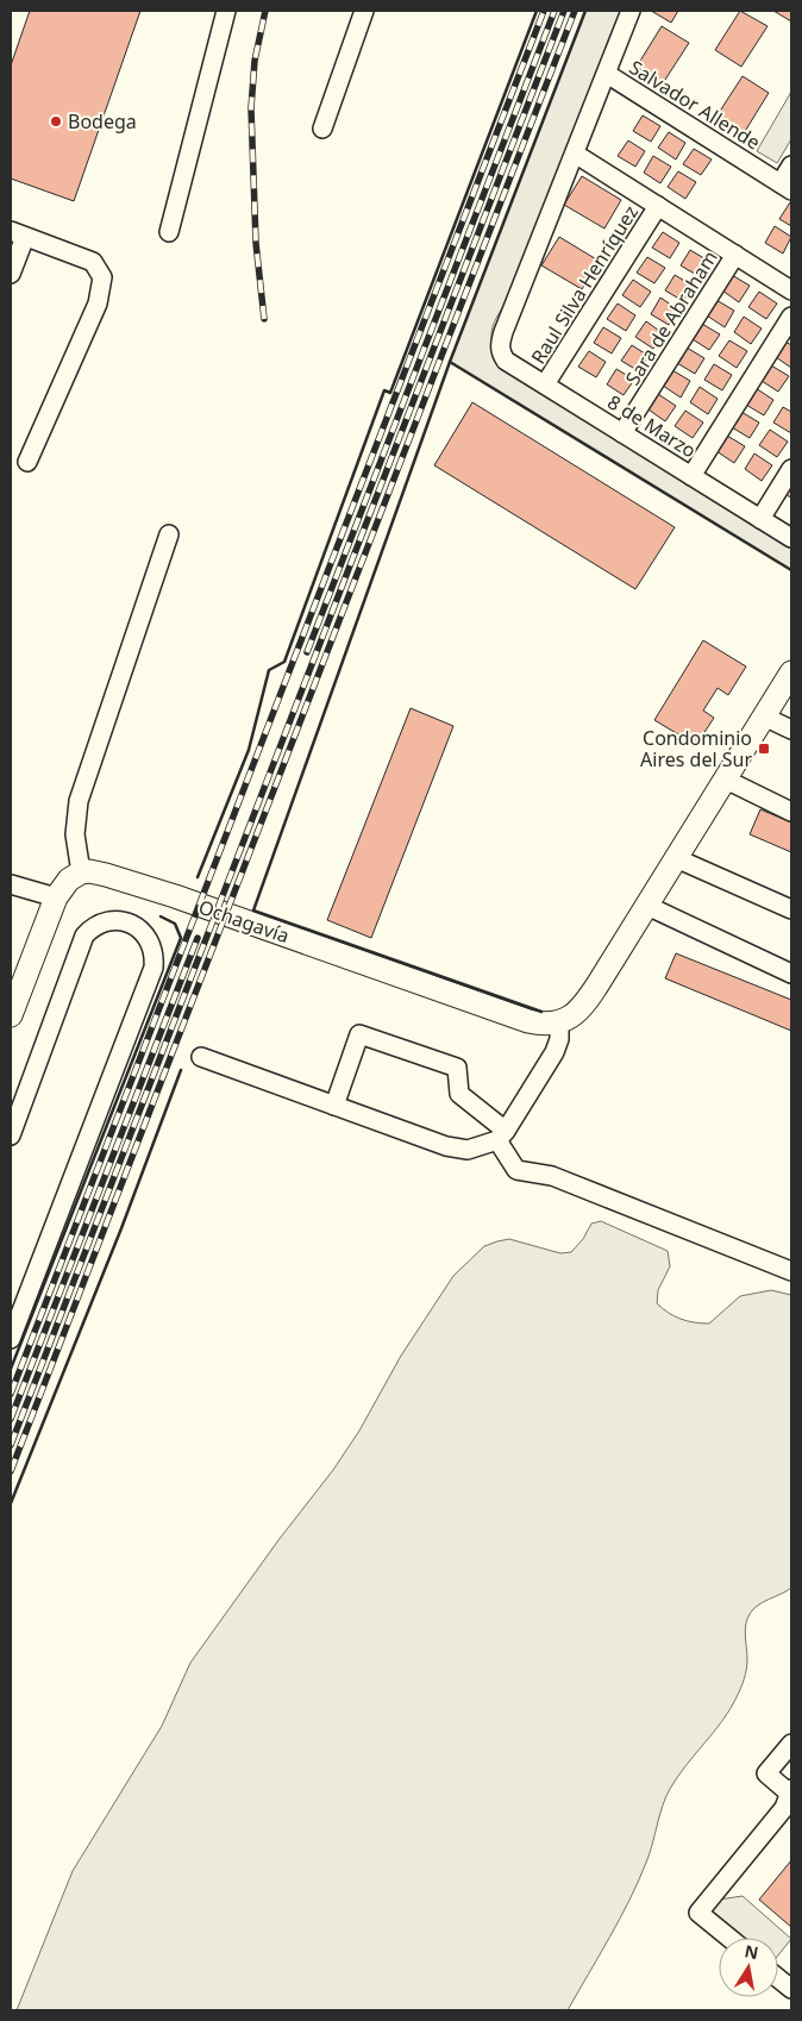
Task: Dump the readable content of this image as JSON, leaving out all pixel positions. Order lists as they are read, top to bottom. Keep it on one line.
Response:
{"streets":{"main road":["Ochagavía"],"street":["Salvador Allende","Raul Silva Henríquez","Sara de Abraham","8 de Marzo"]},"crossings":[["Raul Silva Henríquez","8 de Marzo"],["Sara de Abraham","8 de Marzo"]],"places":{"other":["Bodega"],"transit":["Condominio Aires del Sur"]},"north":"top"}
